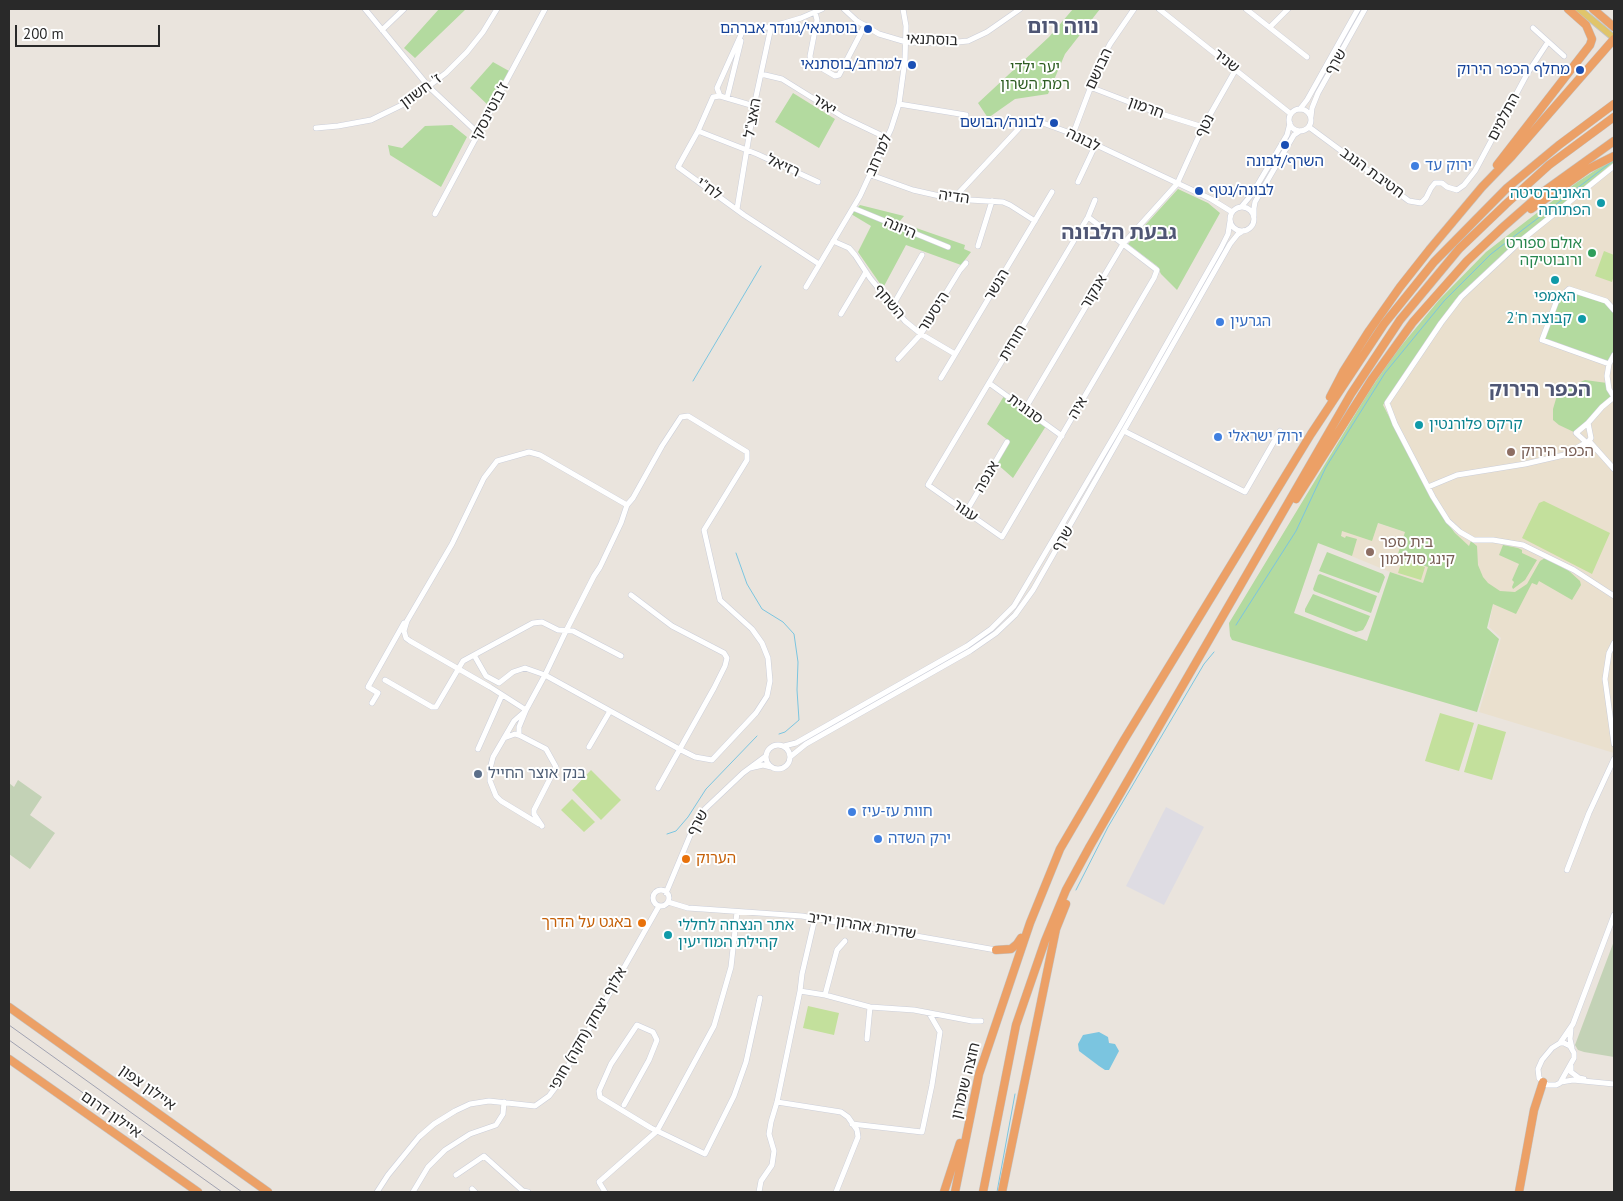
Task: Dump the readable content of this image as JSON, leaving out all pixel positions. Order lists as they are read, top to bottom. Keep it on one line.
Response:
{"streets":{"highway":["חוצה שומרון","איילון צפון","איילון דרום"],"street":["בוסתנאי","שניר","שרף","הבושם","ז' חשוון","יאיר","חרמון","ז'בוטינסקי","התלמים","האצ\"ל","נטף","לבונה","למרחב","רזיאל","חטיבת הנגב","לח\"י","הדיה","היונה","הנשר","אנקור","השחף","היסעור","חוחית","איה","סנונית","אנפה","עגור","שדרות אהרון יריב","אלוף יצחק (חקה) חופי"]},"crossings":[["בוסתנאי","למרחב"],["שניר","שרף"],["שניר","נטף"],["שניר","חטיבת הנגב"],["שרף","לבונה"],["שרף","חטיבת הנגב"],["שרף","שדרות אהרון יריב"],["שרף","אלוף יצחק (חקה) חופי"],["הבושם","חרמון"],["הבושם","לבונה"],["יאיר","האצ\"ל"],["יאיר","למרחב"],["חרמון","נטף"],["התלמים","חטיבת הנגב"],["האצ\"ל","רזיאל"],["האצ\"ל","לח\"י"],["נטף","לבונה"],["נטף","אנקור"],["לבונה","הדיה"],["לבונה","אנקור"],["למרחב","לח\"י"],["למרחב","הדיה"],["למרחב","היונה"],["למרחב","השחף"],["הדיה","הנשר"],["הנשר","השחף"],["אנקור","איה"],["אנקור","סנונית"],["השחף","היסעור"],["חוחית","סנונית"],["חוחית","עגור"],["איה","סנונית"],["איה","עגור"],["אנפה","עגור"],["שדרות אהרון יריב","אלוף יצחק (חקה) חופי"]],"districts":["נווה רום","גבעת הלבונה","הכפר הירוק"],"parks":["יער ילדי רמת השרון"],"places":["בוסתנאי/גונדר אברהם","למרחב/בוסתנאי","מחלף הכפר הירוק","לבונה/הבושם","השרף/לבונה","ירוק עד","לבונה/נטף","האוניברסיטה הפתוחה","אולם ספורט ורובוטיקה","האמפי","קבוצה ח'2","הגרעין","קרקס פלורנטין","ירוק ישראלי","הכפר הירוק","בית ספר קינג סולומון","בנק אוצר החייל","חוות עז-עיז","ירק השדה","הערוק","באגט על הדרך","אתר הנצחה לחללי קהילת המודיעין"],"scale_bar":"200 m"}
